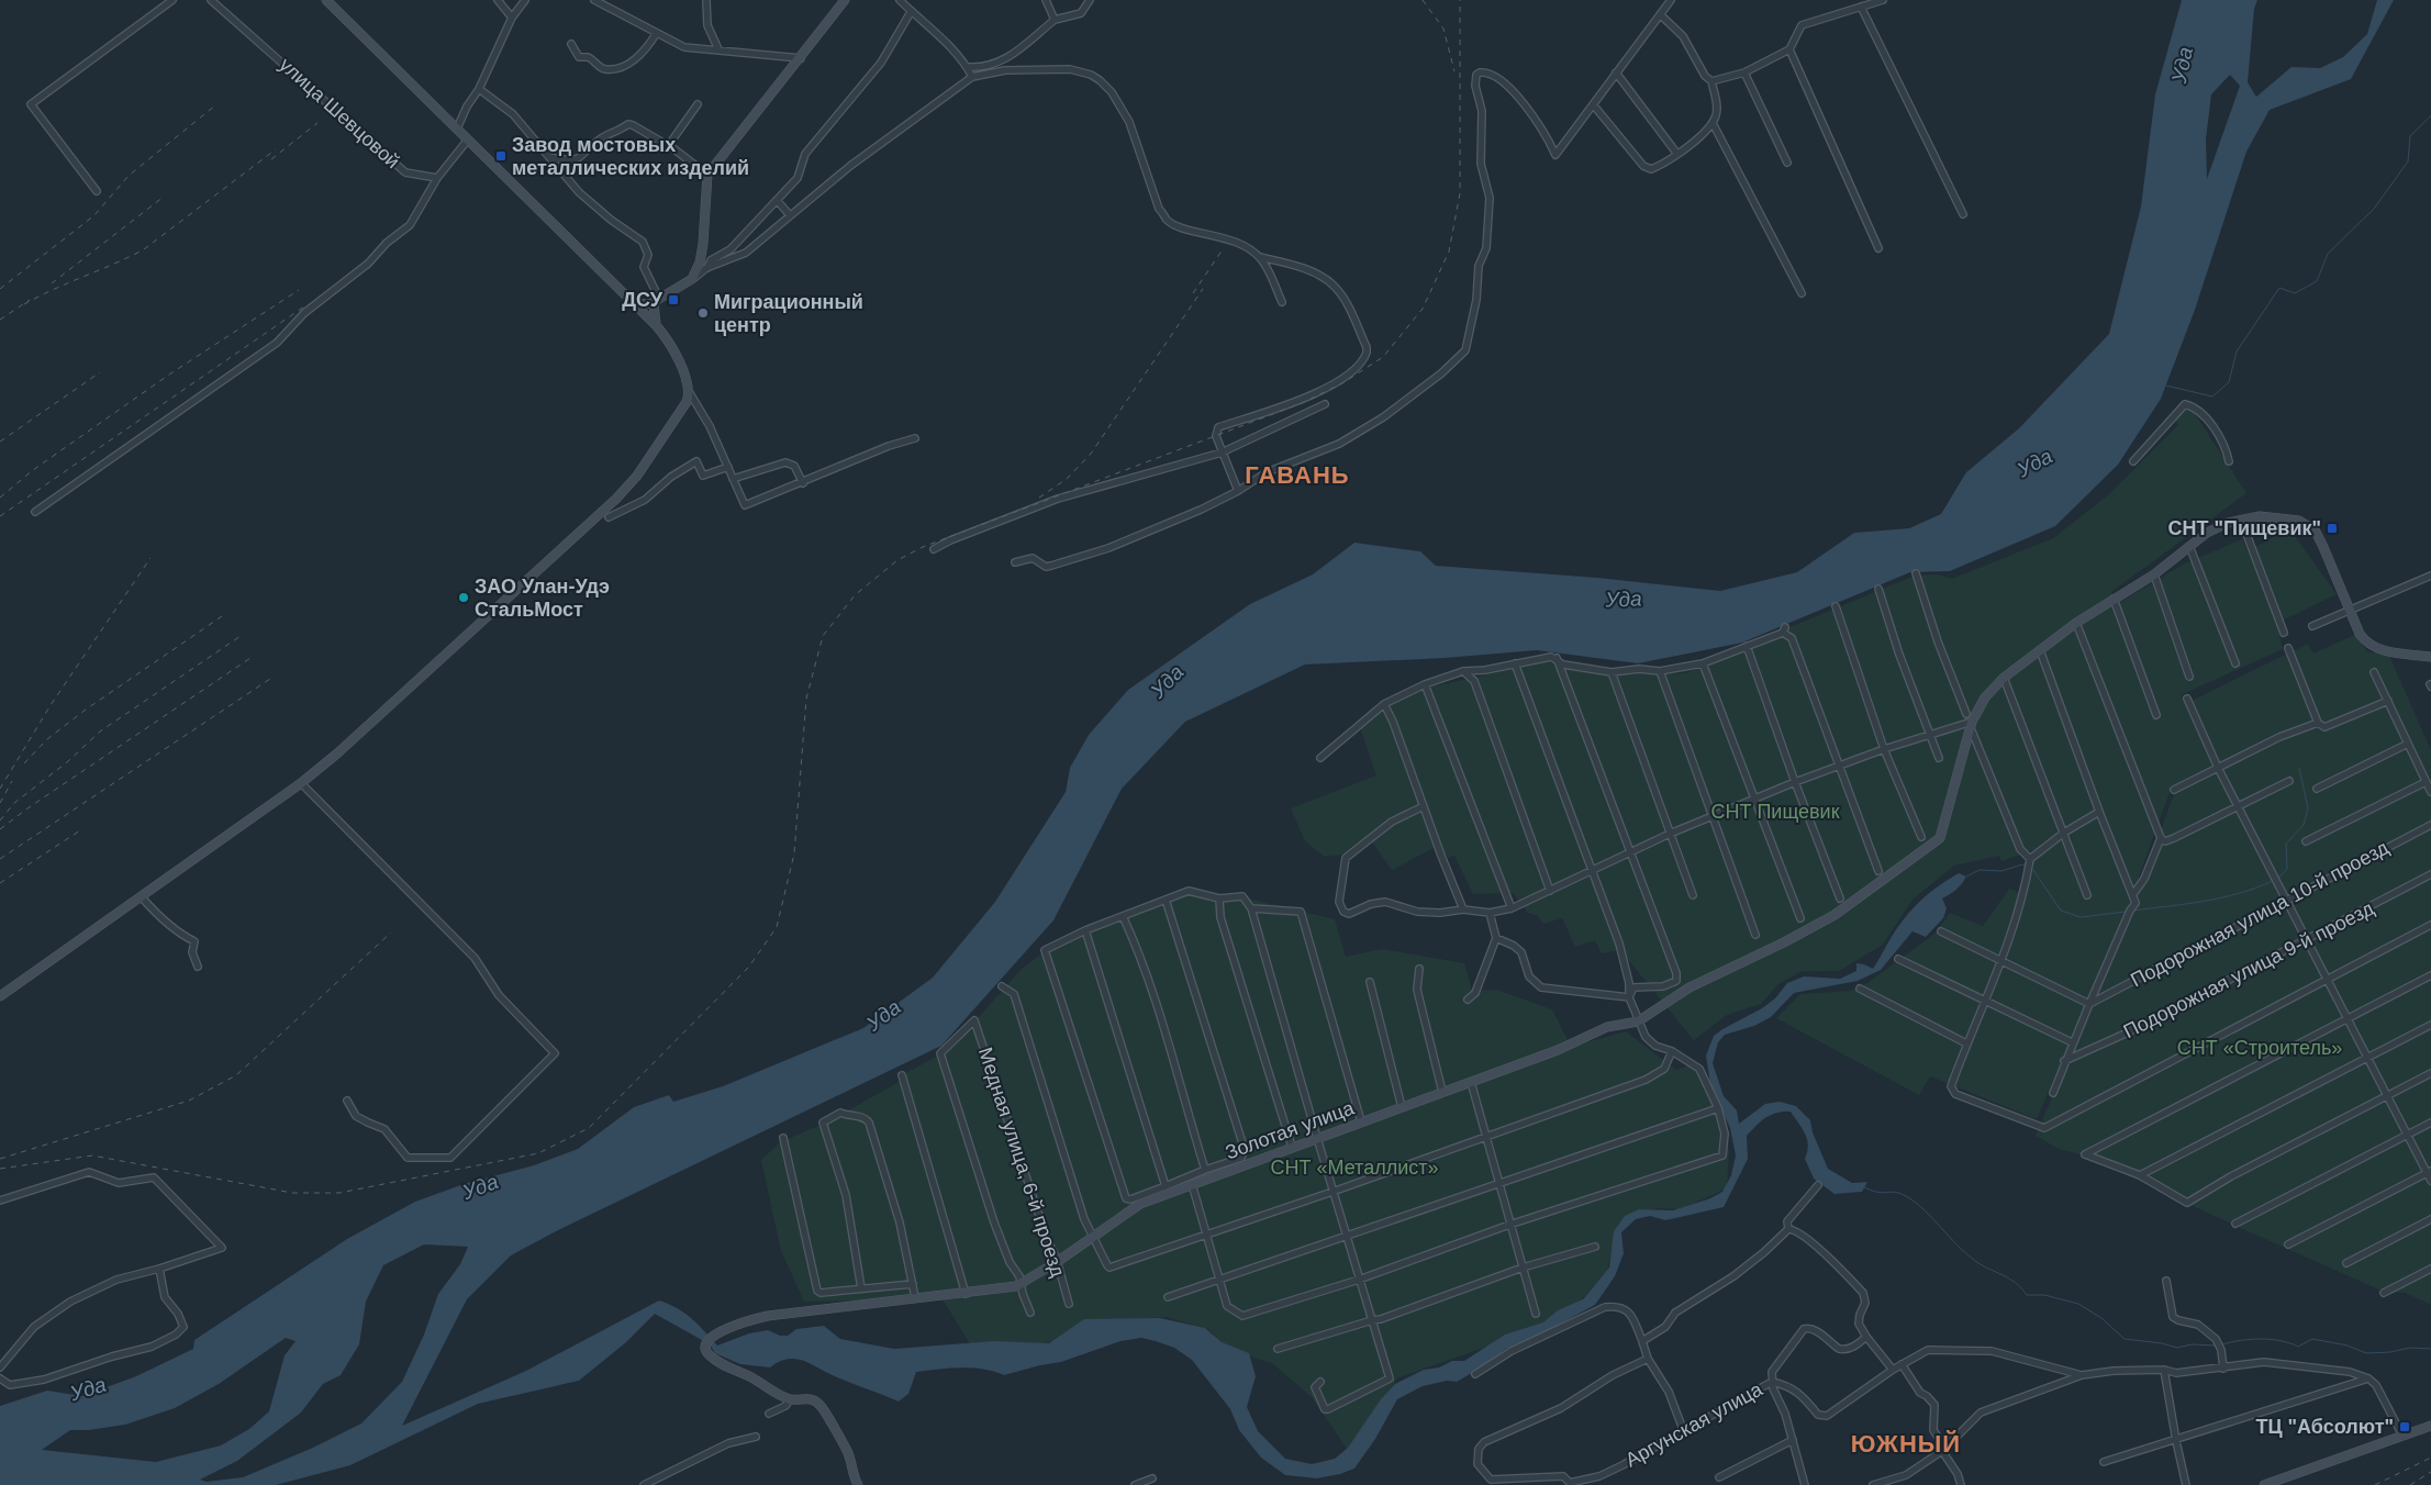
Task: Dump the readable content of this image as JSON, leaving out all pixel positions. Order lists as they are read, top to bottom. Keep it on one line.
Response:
{"streets":{"street":["улица Шевцовой","Подорожная улица 10-й проезд","Подорожная улица 9-й проезд","Золотая улица","Медная улица, 6-й проезд","Аргунская улица"]},"crossings":[["Золотая улица","Медная улица, 6-й проезд"]],"districts":["ГАВАНЬ","ЮЖНЫЙ"],"water":["Уда"],"parks":["СНТ Пищевик","СНТ «Строитель»","СНТ «Металлист»"],"places":{"transit":["Завод мостовых металлических изделий","ДСУ","СНТ \"Пищевик\"","ТЦ \"Абсолют\""],"other":["Миграционный центр","ЗАО Улан-Удэ СтальМост"]}}
